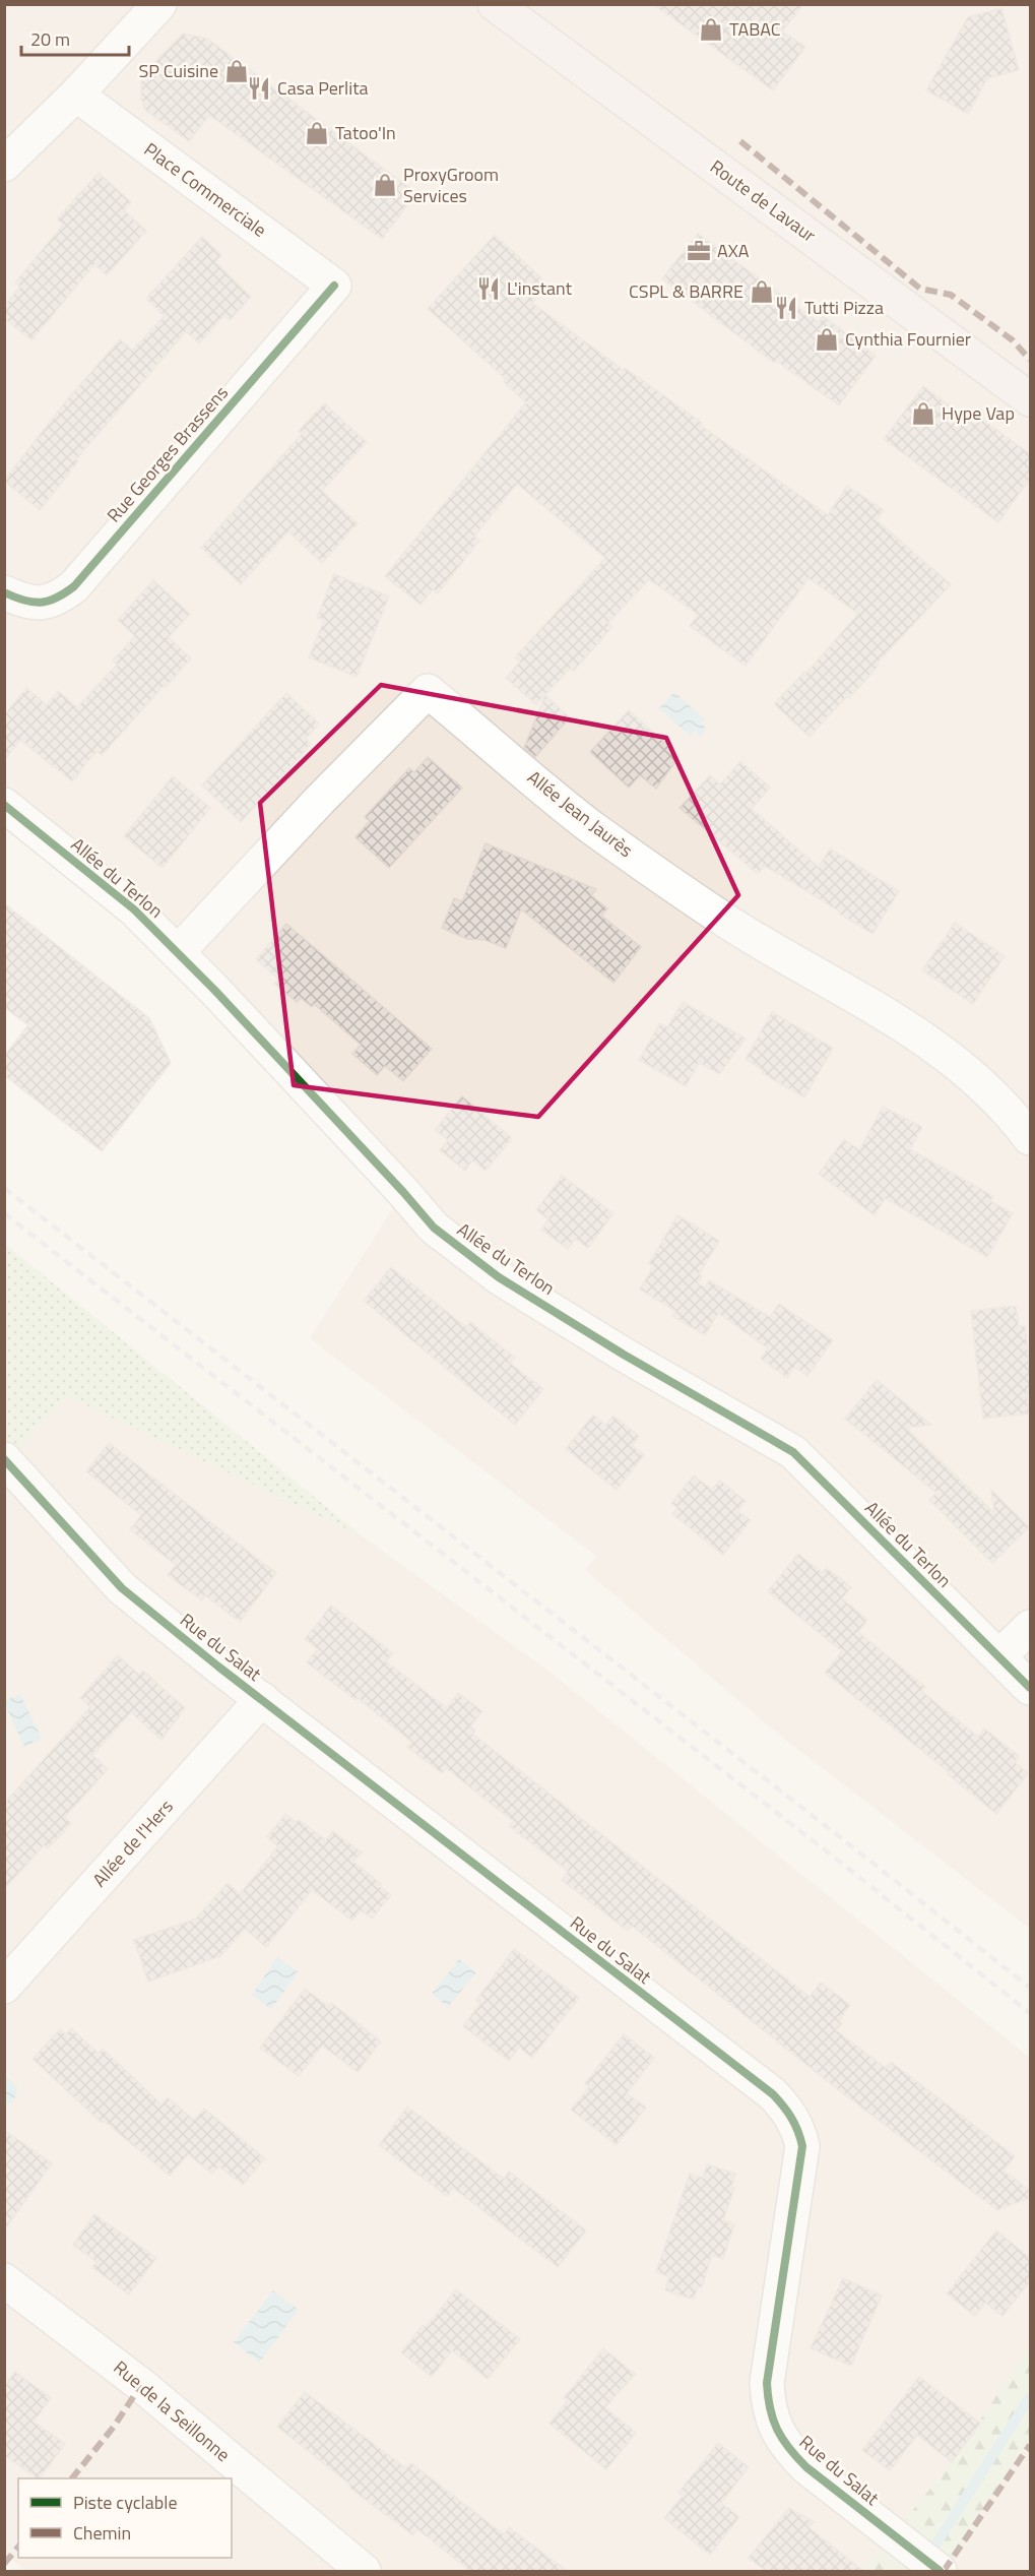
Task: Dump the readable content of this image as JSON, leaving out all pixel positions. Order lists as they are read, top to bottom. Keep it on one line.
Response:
{"streets":{"main road":["Route de Lavaur"],"street":["Place Commerciale","Rue Georges Brassens","Allée Jean Jaurès","Allée du Terlon","Rue du Salat","Allée de l'Hers","Rue de la Seillonne"]},"crossings":[["Place Commerciale","Rue Georges Brassens"],["Allée Jean Jaurès","Allée du Terlon"],["Rue du Salat","Allée de l'Hers"]],"places":{"shop":["TABAC","SP Cuisine","Tatoo'In","ProxyGroom Services","CSPL & BARRE","Cynthia Fournier","Hype Vap"],"restaurant":["Casa Perlita","L'instant","Tutti Pizza"],"office":["AXA"]},"legend":["Piste cyclable","Chemin"],"scale_bar":"20 m"}
